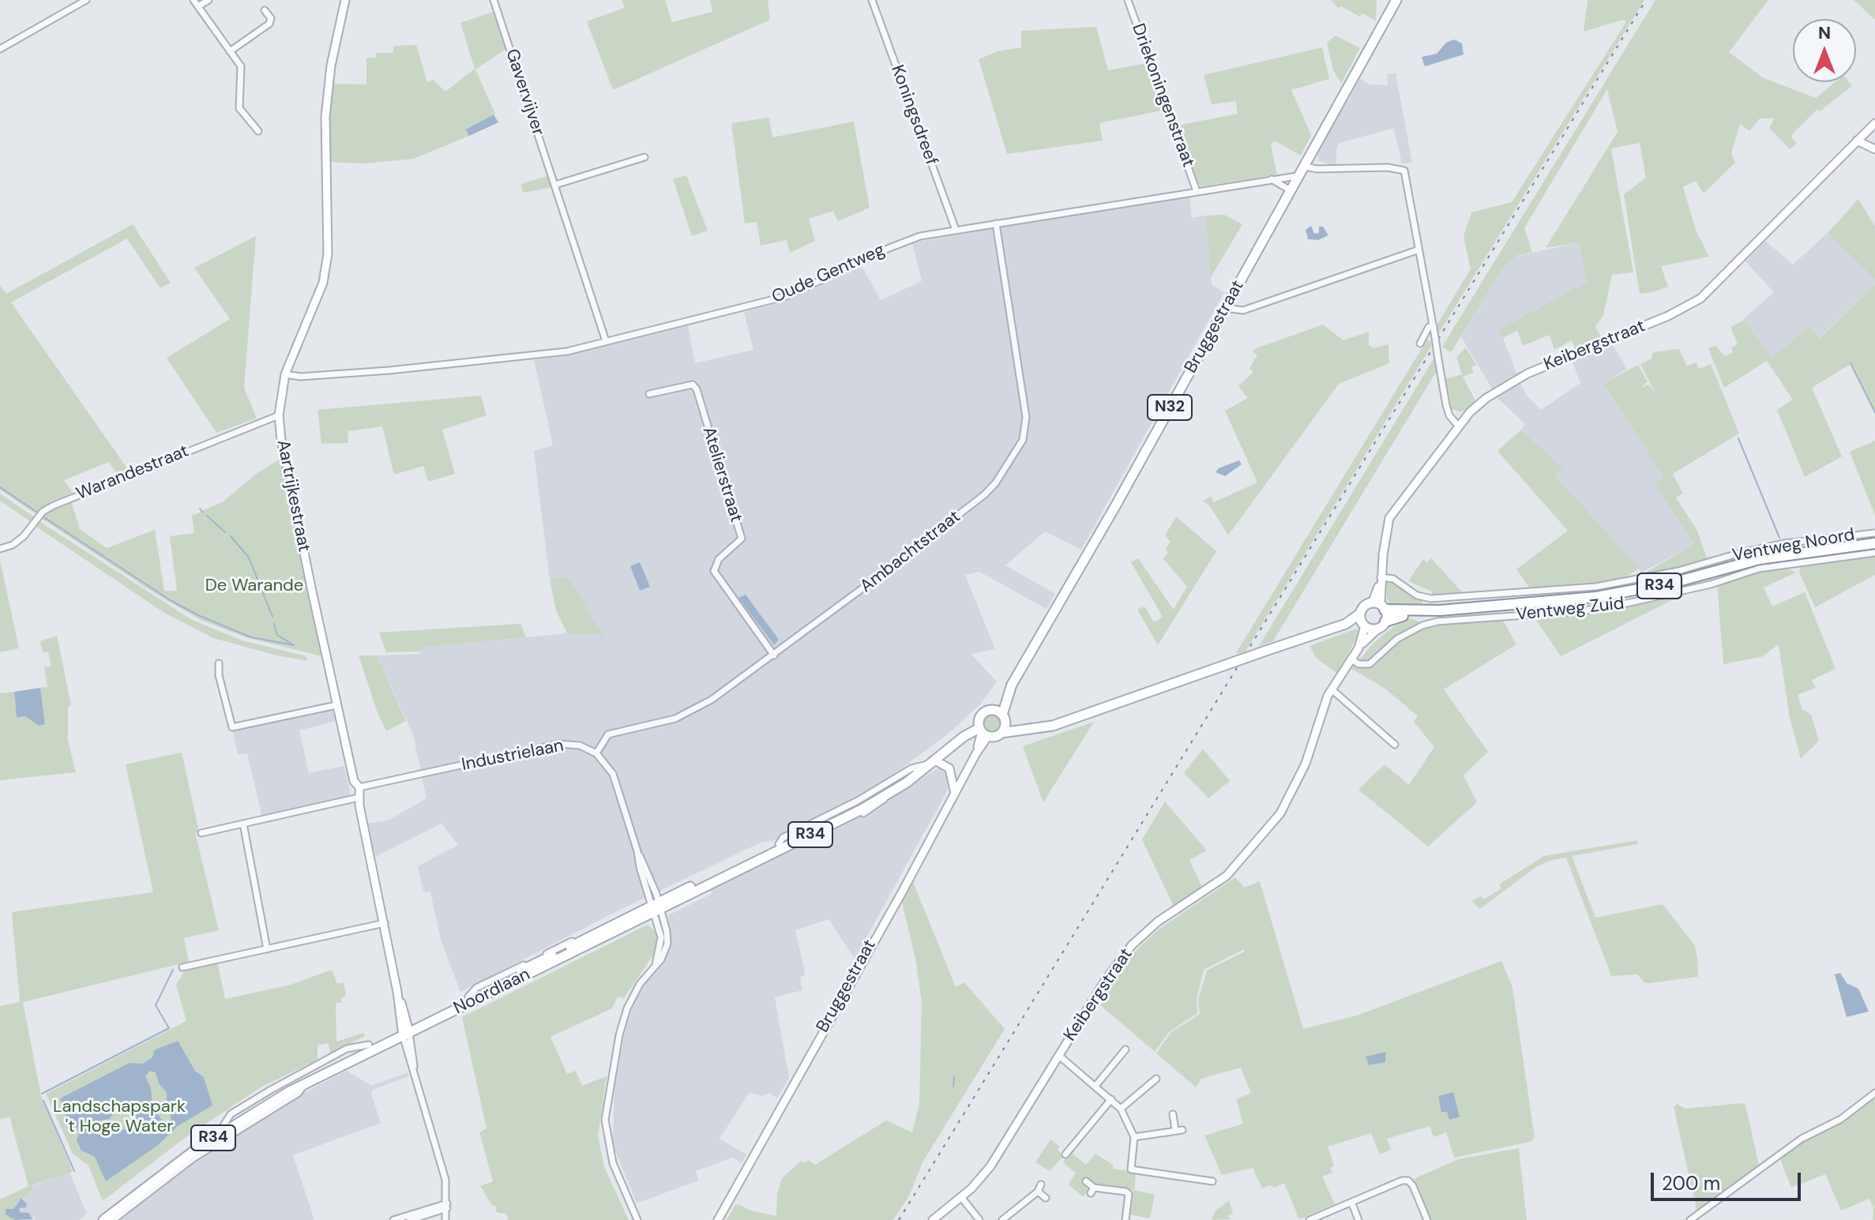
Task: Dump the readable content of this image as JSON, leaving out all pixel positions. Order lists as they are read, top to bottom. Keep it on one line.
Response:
{"streets":{"highway":["R34"],"main road":["Bruggestraat","N32","Noordlaan"],"street":["Gavervijver","Driekoningenstraat","Koningsdreef","Oude Gentweg","Keibergstraat","Warandestraat","Atelierstraat","Aartrijkestraat","Ventweg Noord","Ambachtstraat","Ventweg Zuid","Industrielaan"]},"crossings":[["Gavervijver","Oude Gentweg"],["Driekoningenstraat","Oude Gentweg"],["Koningsdreef","Oude Gentweg"],["Oude Gentweg","Bruggestraat"],["Oude Gentweg","Aartrijkestraat"],["Oude Gentweg","Ambachtstraat"],["Bruggestraat","Noordlaan"],["Keibergstraat","Ventweg Noord"],["Keibergstraat","R34"],["Keibergstraat","Ventweg Zuid"],["Keibergstraat","Noordlaan"],["Warandestraat","Aartrijkestraat"],["Atelierstraat","Ambachtstraat"],["Aartrijkestraat","Industrielaan"],["Aartrijkestraat","Noordlaan"],["Ambachtstraat","Industrielaan"],["R34","Noordlaan"]],"parks":["De Warande","Landschapspark 't Hoge Water"],"scale_bar":"200 m","north":"top"}
